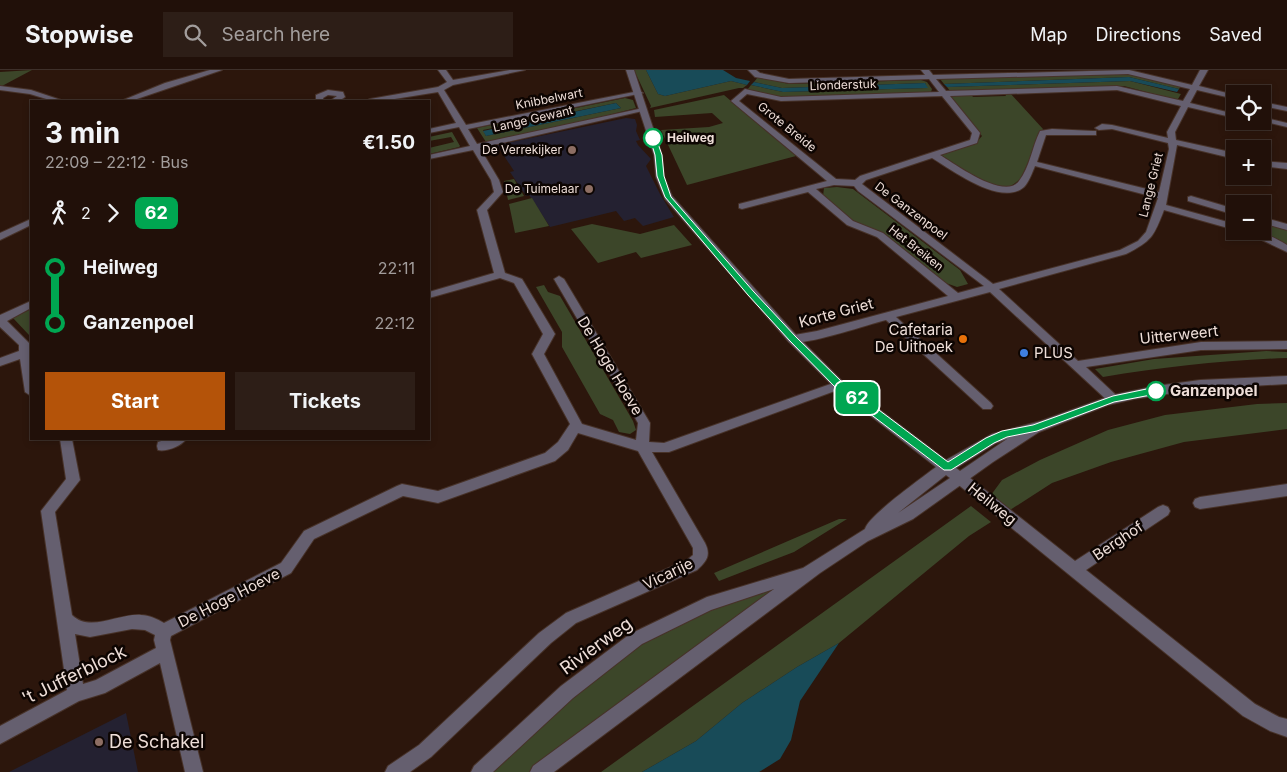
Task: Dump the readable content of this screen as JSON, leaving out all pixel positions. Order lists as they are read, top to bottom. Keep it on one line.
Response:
{"streets":{"street":["Lionderstuk","Knibbelwart","Lange Gewant","Grote Breide","Lange Griet","De Ganzenpoel","Het Breiken","Korte Griet","Uitterweert","De Hoge Hoeve","Heilweg","Berghof","Vicarije","Rivierweg","'t Jufferblock"]},"crossings":[["Lionderstuk","Grote Breide"],["Lionderstuk","Lange Griet"],["Lionderstuk","De Ganzenpoel"],["Knibbelwart","Heilweg"],["Lange Gewant","Heilweg"],["Lange Griet","De Ganzenpoel"],["Lange Griet","Korte Griet"],["De Ganzenpoel","Korte Griet"],["De Ganzenpoel","Uitterweert"],["De Ganzenpoel","Rivierweg"],["Het Breiken","Korte Griet"],["Korte Griet","Heilweg"],["De Hoge Hoeve","Vicarije"],["Heilweg","Berghof"],["Heilweg","Rivierweg"]],"places":["Heilweg","De Verrekijker","De Tuimelaar","Cafetaria De Uithoek","PLUS","Ganzenpoel","De Schakel"],"lines":["bus line 62"],"page":{"header":"Stopwise","search":"Search here","nav":["Map","Directions","Saved"],"on_map":"62","map_buttons":["+","−"],"heading":["3 min","22:09 – 22:12 · Bus","€1.50"],"legs":["2","62"],"list":[{"name":"Heilweg","value":"22:11"},{"name":"Ganzenpoel","value":"22:12"}],"buttons":["Start","Tickets"]}}
